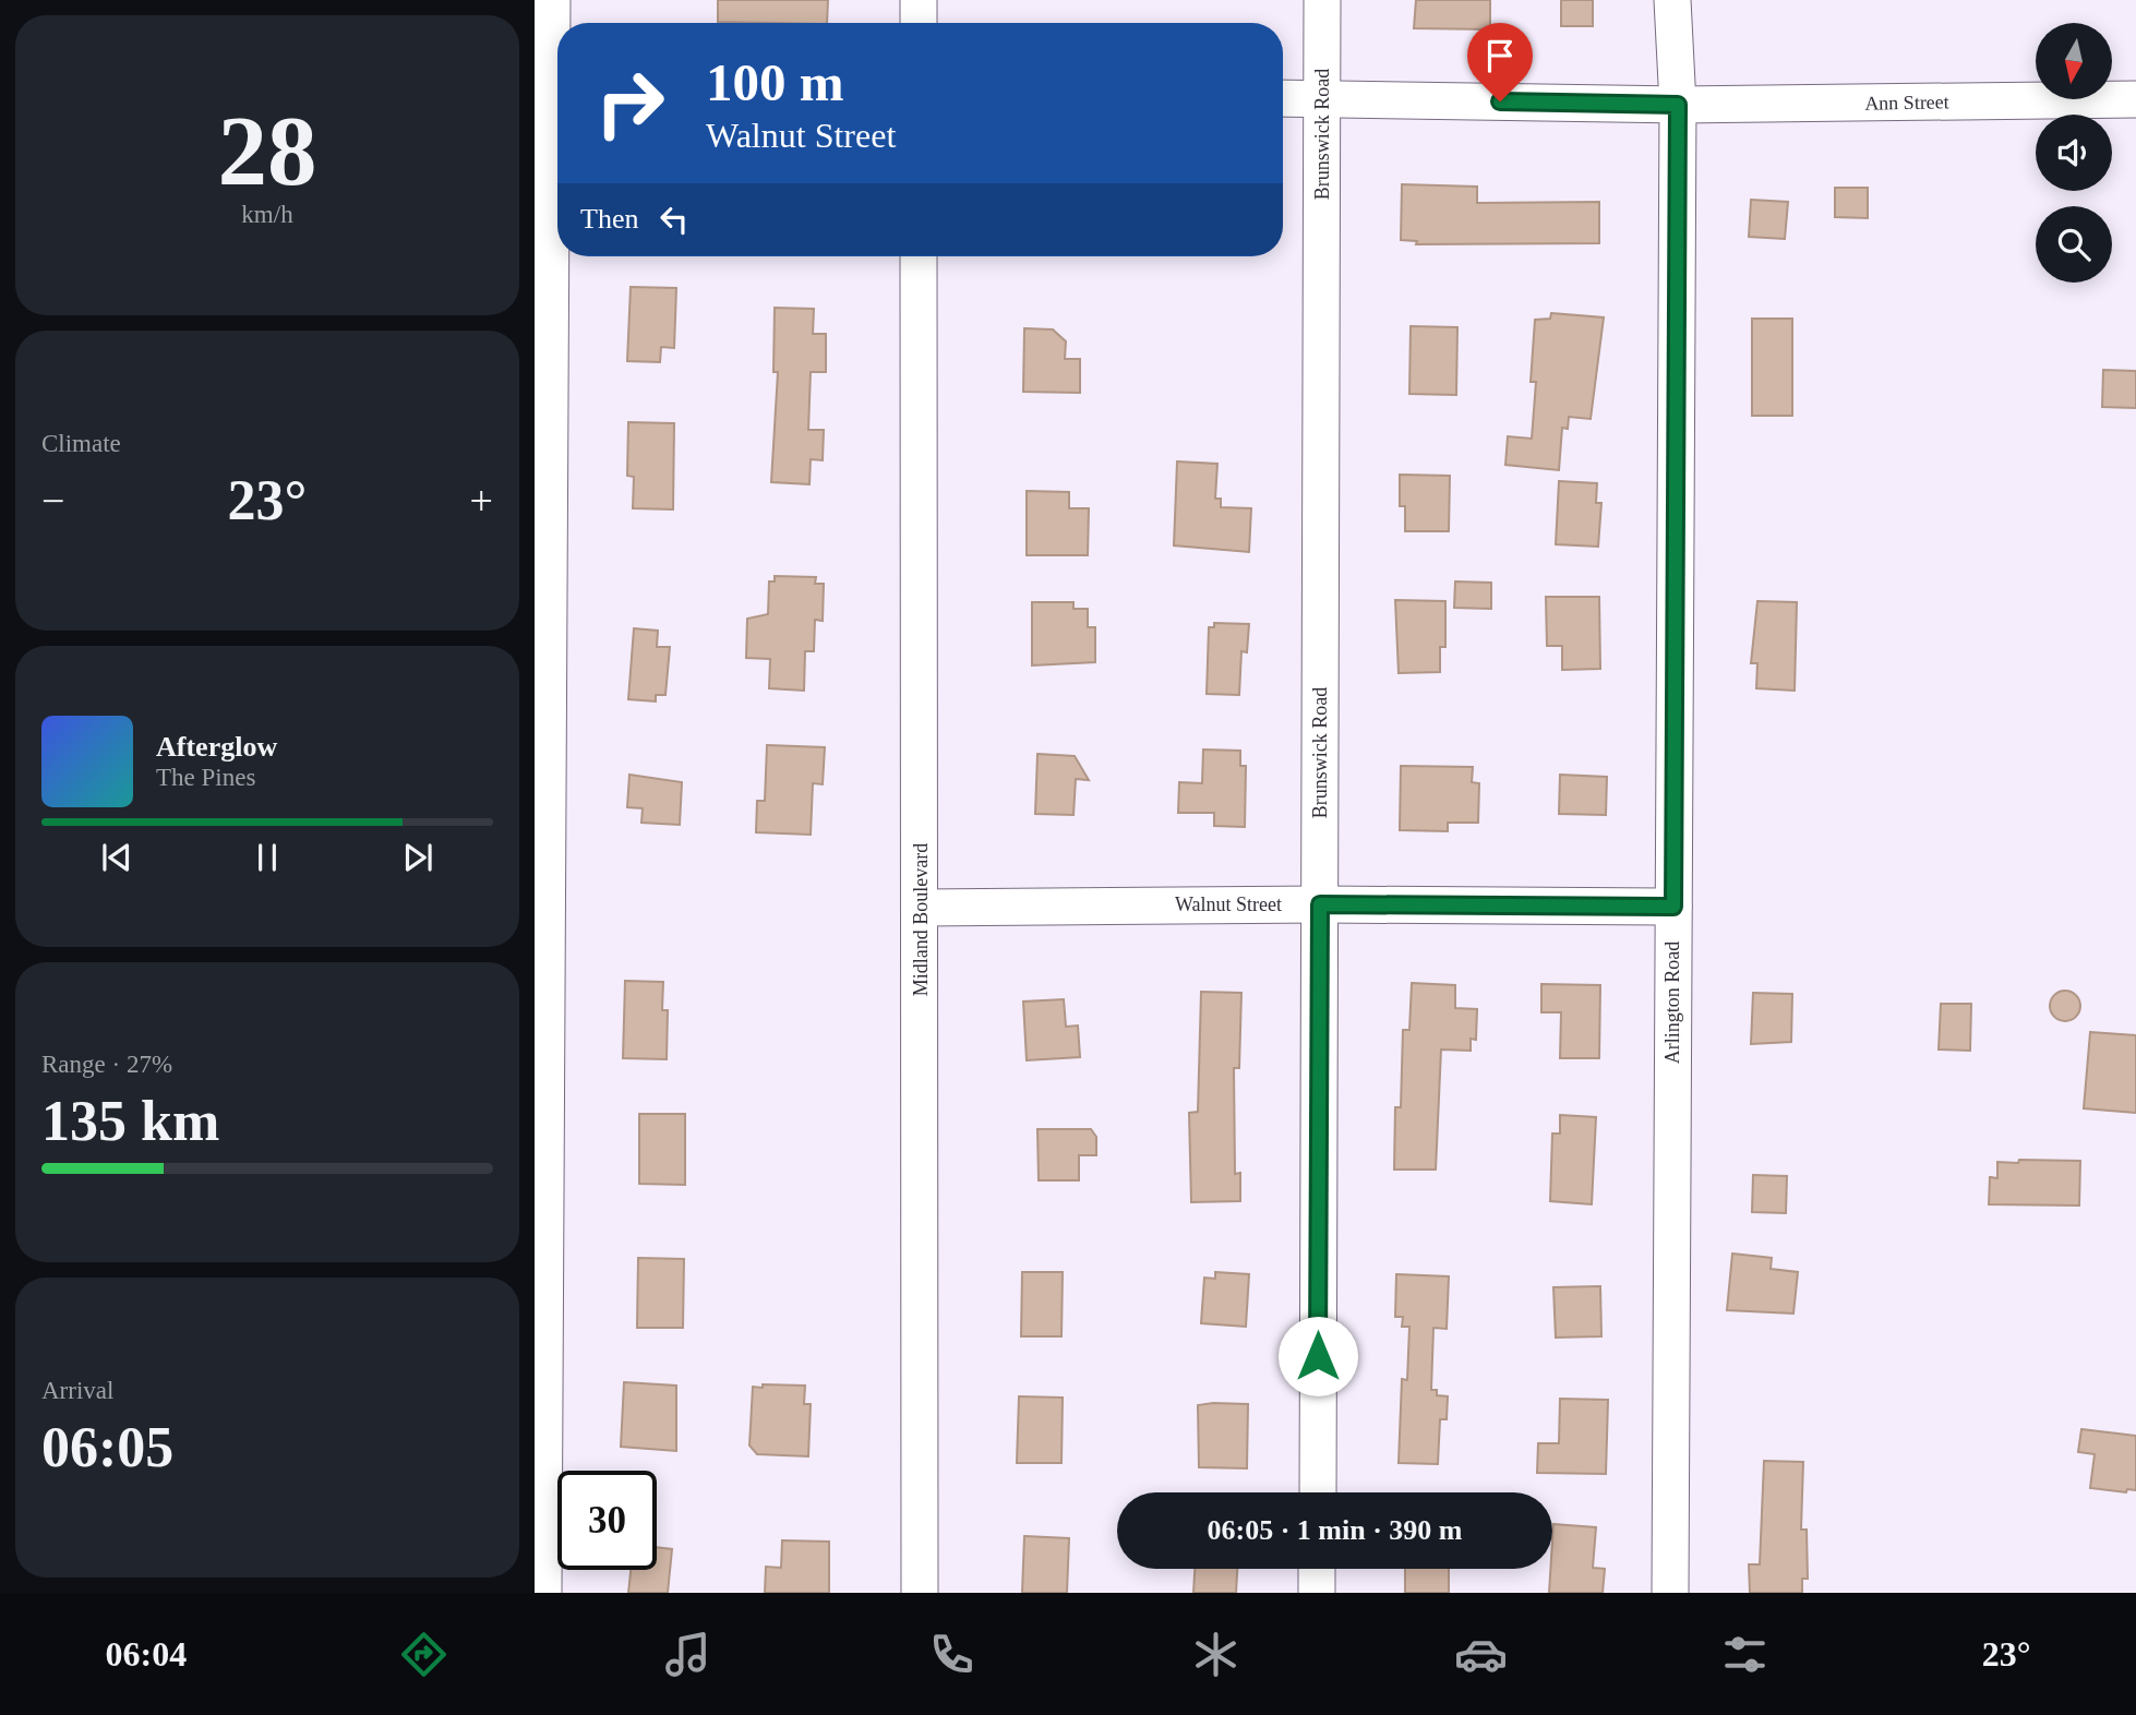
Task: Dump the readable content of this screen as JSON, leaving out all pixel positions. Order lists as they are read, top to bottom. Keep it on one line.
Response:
{"streets":{"street":["Ann Street","Brunswick Road","Walnut Street","Midland Boulevard","Arlington Road"]},"crossings":[["Ann Street","Brunswick Road"],["Ann Street","Arlington Road"],["Brunswick Road","Walnut Street"],["Walnut Street","Midland Boulevard"],["Walnut Street","Arlington Road"]],"north":"bottom","page":{"tile":[["28","km/h"],"Climate",["Range · 27%","135 km"],["Arrival","06:05"]],"turn":["100 m","Walnut Street"],"then":"Then","heat":["−","23°","+"],"song":["Afterglow","The Pines"],"limit":"30","trip":"06:05 · 1 min · 390 m","tabs":["06:04","23°"]}}
